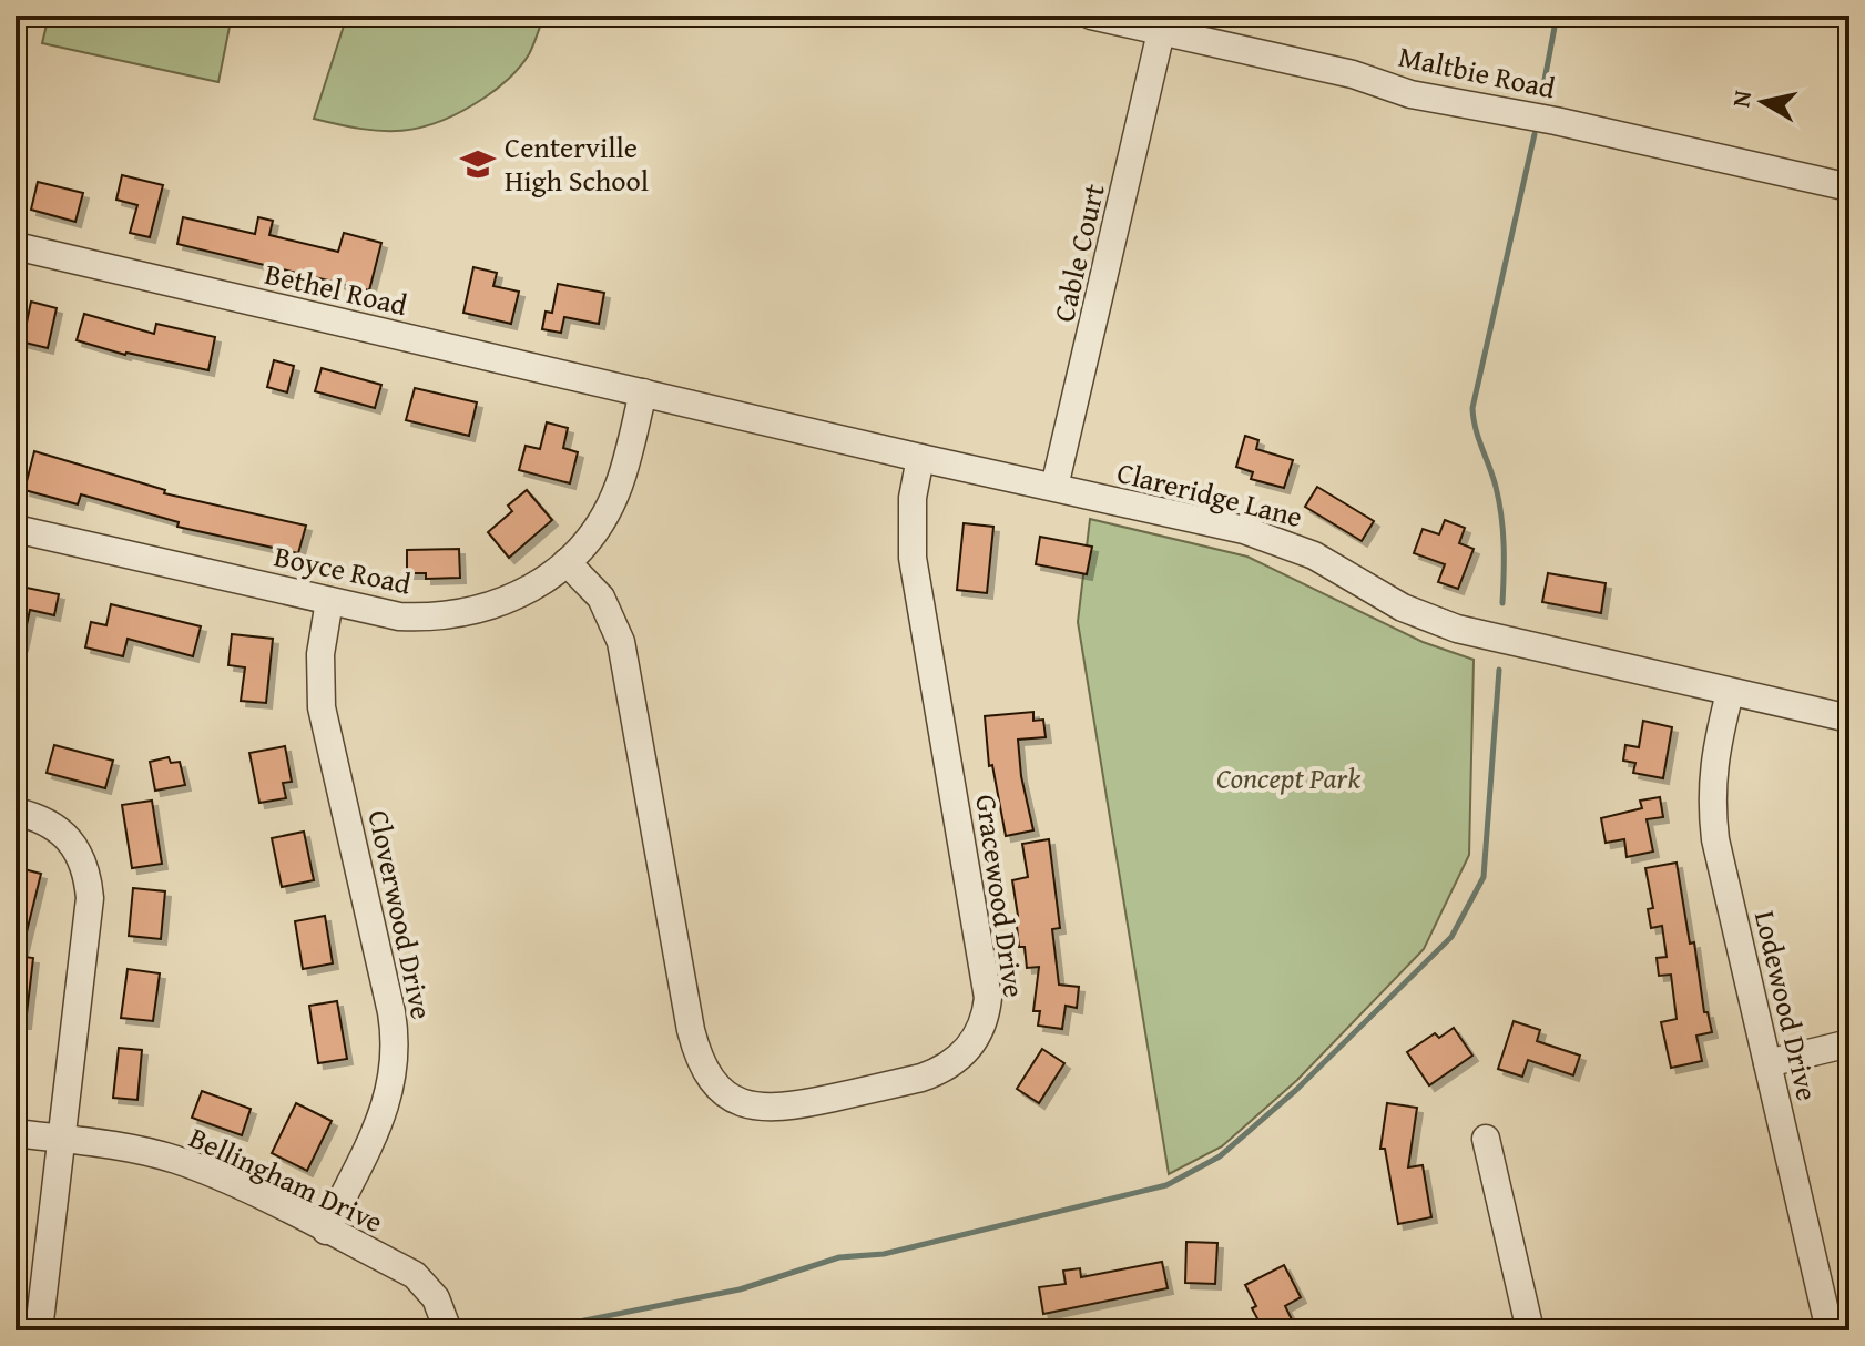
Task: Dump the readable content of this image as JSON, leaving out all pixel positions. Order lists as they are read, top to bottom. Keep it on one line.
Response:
{"streets":{"street":["Maltbie Road","Cable Court","Bethel Road","Clareridge Lane","Boyce Road","Gracewood Drive","Cloverwood Drive","Lodewood Drive","Bellingham Drive"]},"crossings":[["Maltbie Road","Cable Court"],["Cable Court","Clareridge Lane"],["Bethel Road","Clareridge Lane"],["Bethel Road","Boyce Road"],["Clareridge Lane","Boyce Road"],["Clareridge Lane","Gracewood Drive"],["Clareridge Lane","Lodewood Drive"],["Boyce Road","Gracewood Drive"],["Boyce Road","Cloverwood Drive"],["Cloverwood Drive","Bellingham Drive"]],"parks":["Concept Park"],"places":{"school or university":["Centerville High School"]},"north":"left"}
